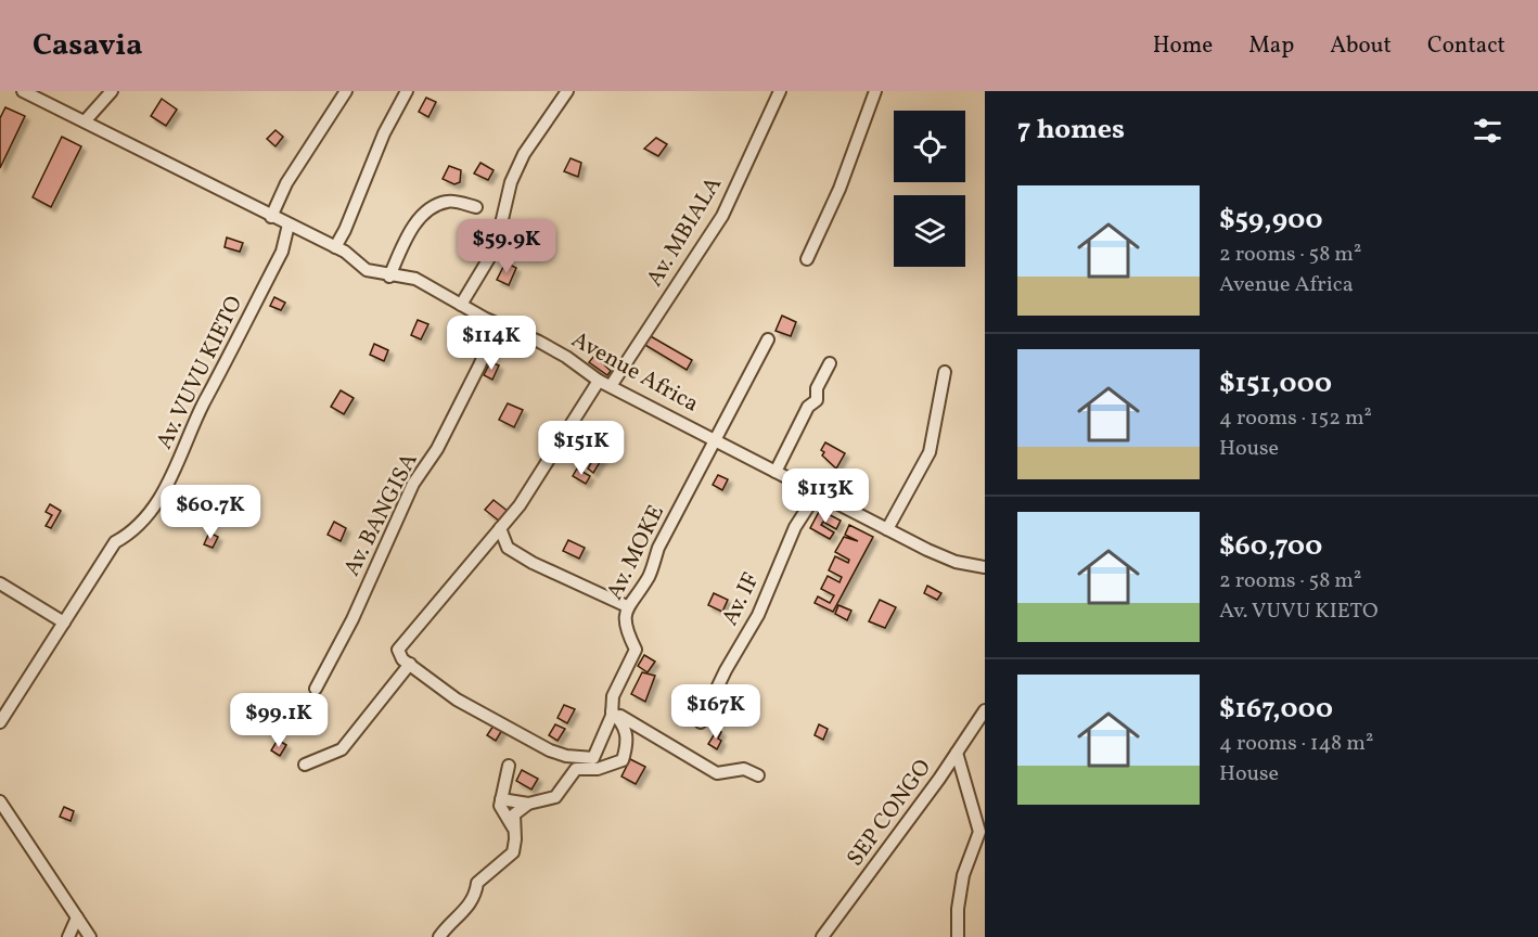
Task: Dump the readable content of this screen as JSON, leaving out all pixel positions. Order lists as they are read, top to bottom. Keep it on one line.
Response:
{"streets":{"street":["Av. MBIALA","Avenue Africa","Av. VUVU KIETO","Av. BANGISA","Av. MOKE","Av. IF","SEP CONGO"]},"crossings":[["Av. MBIALA","Avenue Africa"],["Avenue Africa","Av. VUVU KIETO"],["Avenue Africa","Av. BANGISA"],["Avenue Africa","Av. MOKE"],["Avenue Africa","Av. IF"]],"page":{"header":"Casavia","nav":["Home","Map","About","Contact"],"heading":"7 homes","list":[{"name":"$59,900","note":"2 rooms · 58 m² · Avenue Africa"},{"name":"$151,000","note":"4 rooms · 152 m² · House"},{"name":"$60,700","note":"2 rooms · 58 m² · Av. VUVU KIETO"},{"name":"$167,000","note":"4 rooms · 148 m² · House"}],"price":["$59.9K","$114K","$151K","$113K","$60.7K","$167K","$99.1K"]}}
